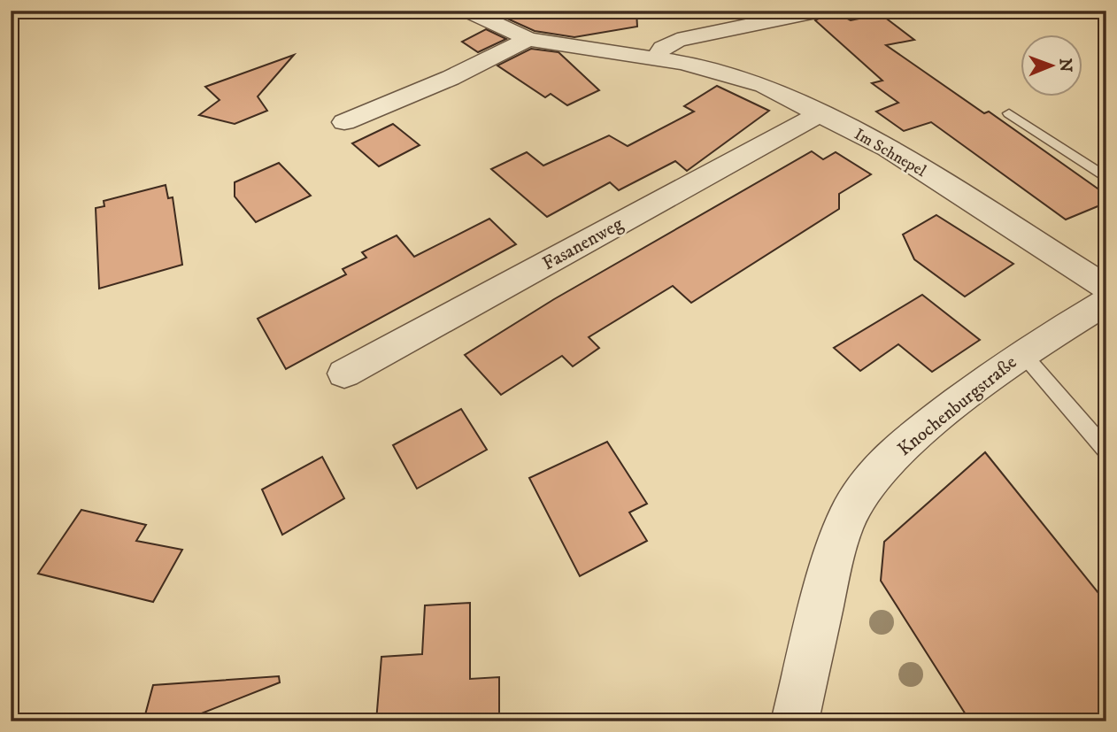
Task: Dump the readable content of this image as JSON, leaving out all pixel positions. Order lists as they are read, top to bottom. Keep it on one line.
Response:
{"streets":{"street":["Im Schnepel","Fasanenweg","Knochenburgstraße"]},"crossings":[["Im Schnepel","Fasanenweg"]],"north":"right"}
